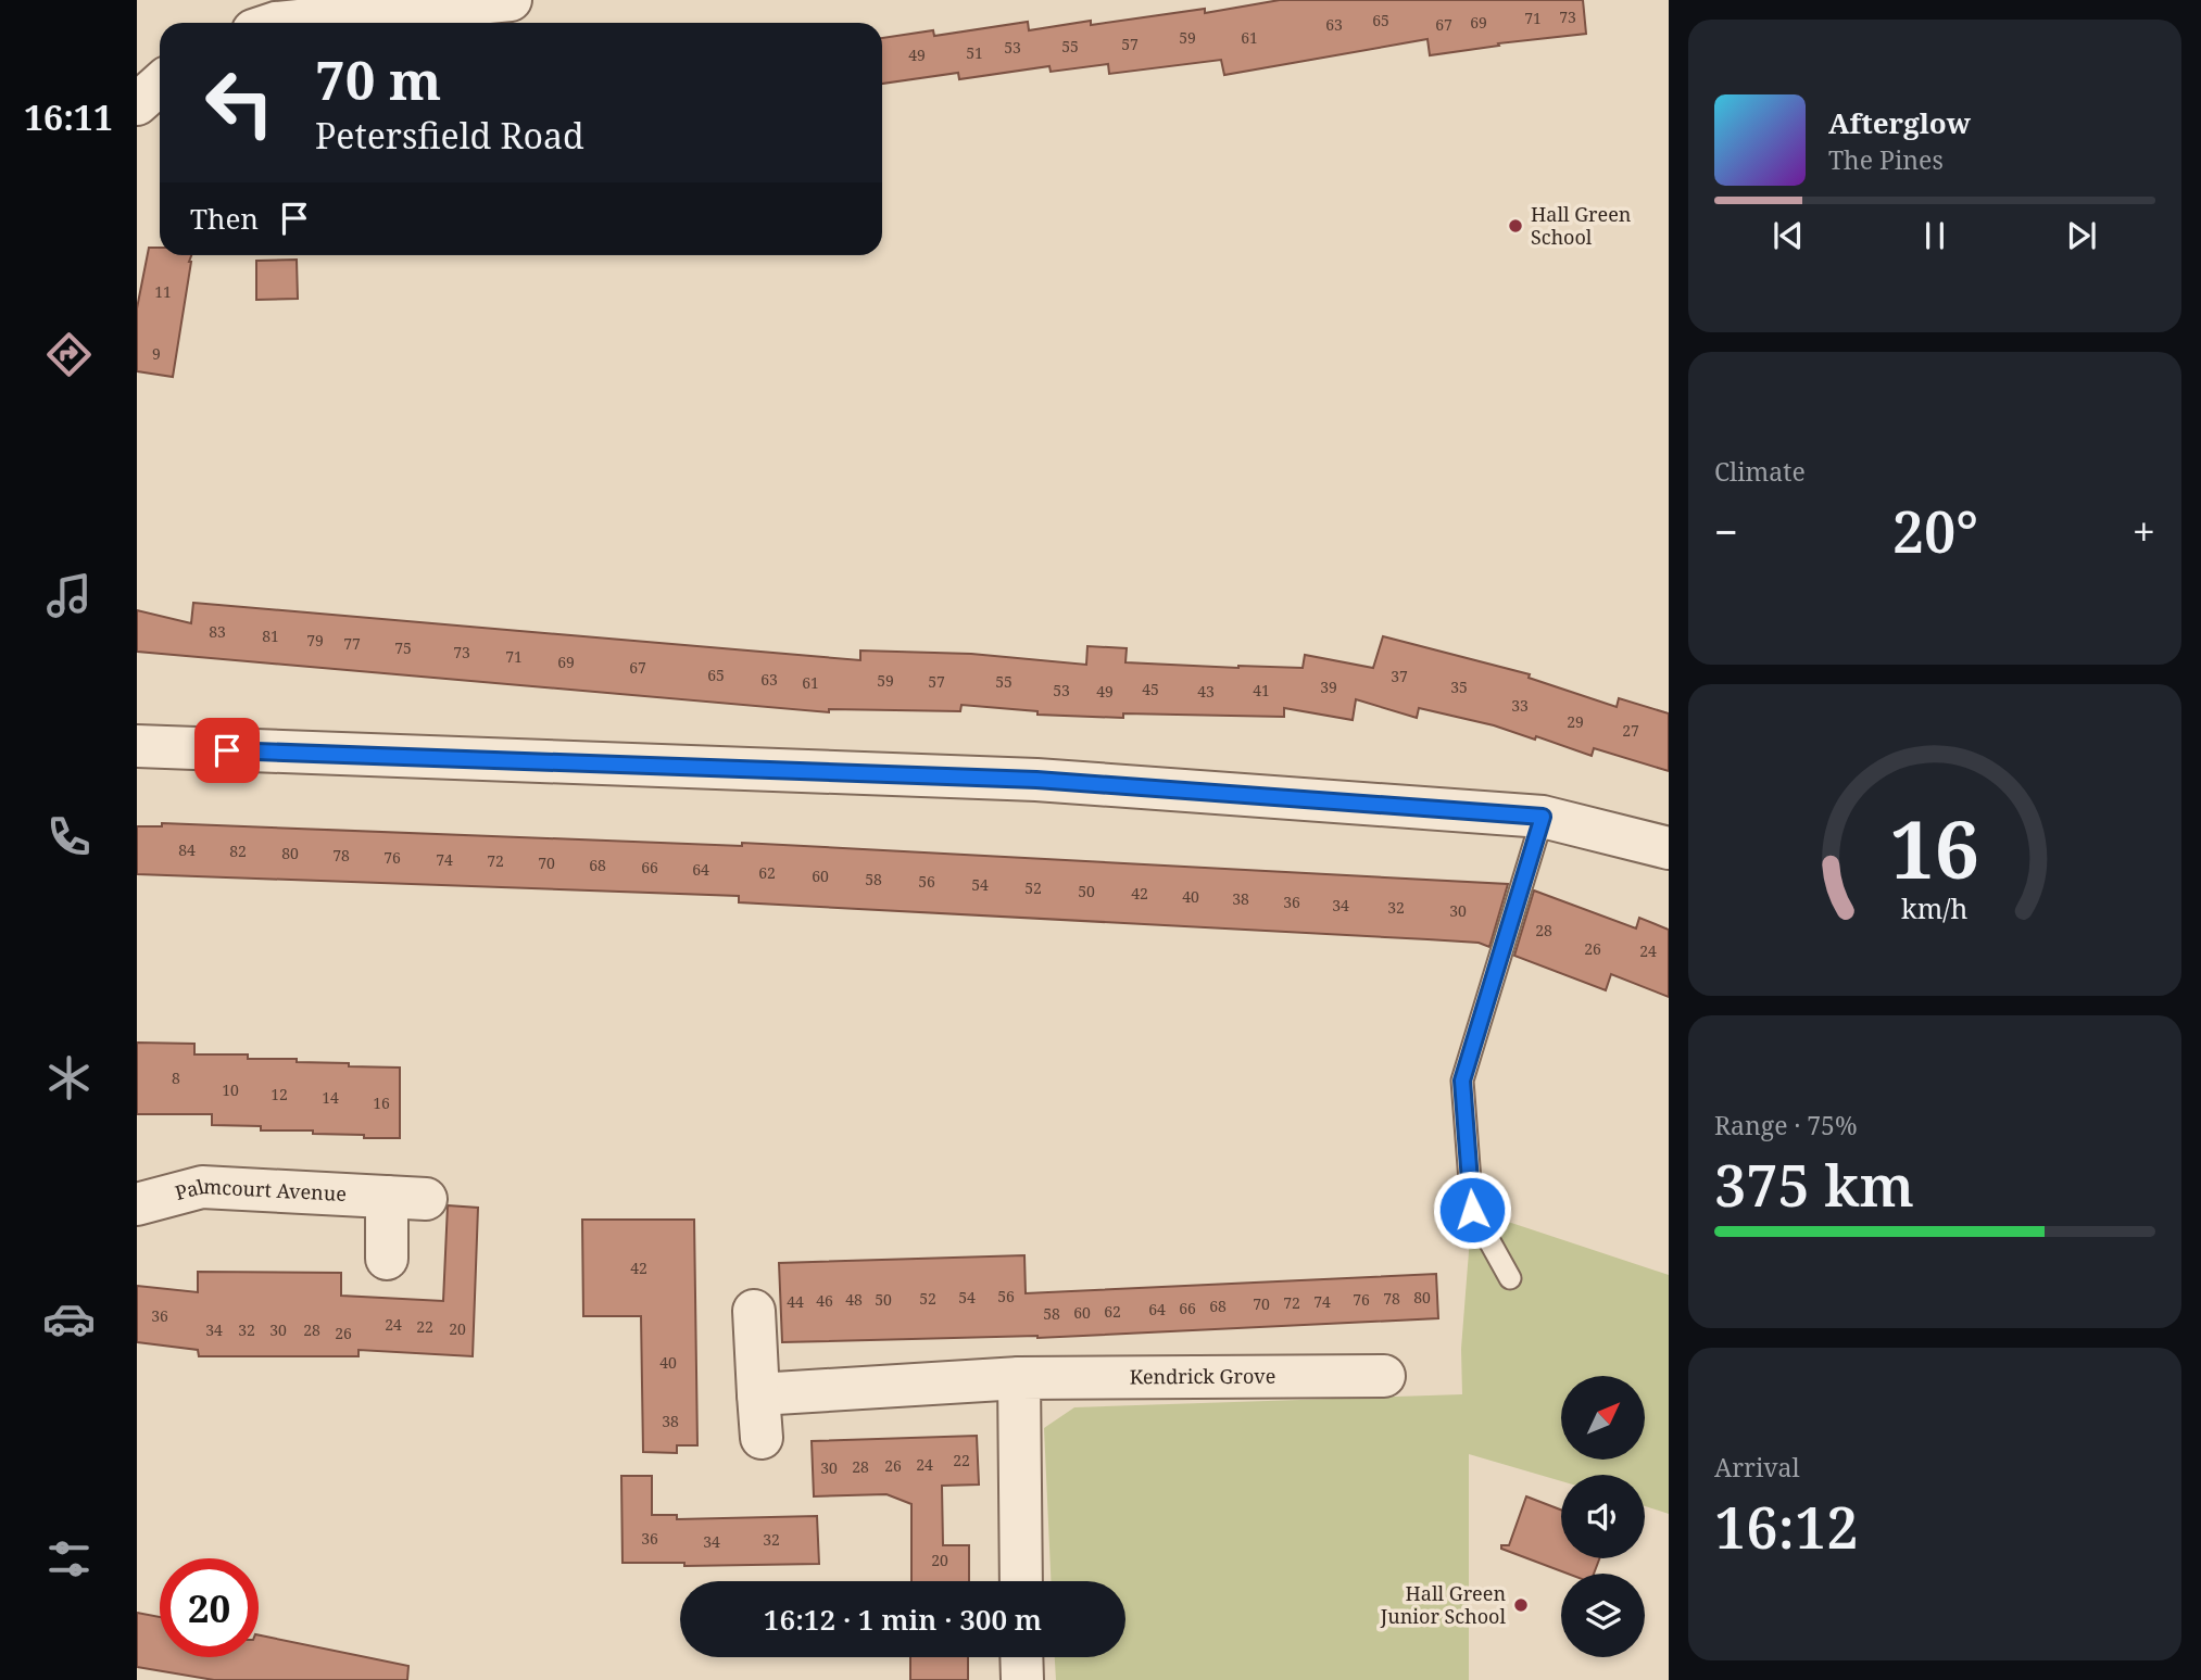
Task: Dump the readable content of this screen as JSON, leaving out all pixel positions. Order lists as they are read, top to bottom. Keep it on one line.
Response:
{"streets":{"street":["Palmcourt Avenue","Kendrick Grove"]},"places":["Hall Green School","Hall Green Junior School"],"house_numbers":["73","71","65","69","63","67","59","61","57","55","53","51","49","11","9","83","81","79","77","75","73","71","69","67","65","37","63","59","57","55","61","39","35","45","53","41","49","43","33","29","27","84","82","80","78","76","74","72","70","68","66","64","62","60","58","56","54","52","50","42","40","38","36","34","32","30","28","26","24","8","10","12","14","16","42","56","54","80","52","78","48","50","76","46","44","74","72","70","68","66","64","62","60","58","36","24","22","20","34","32","30","28","26","40","38","22","24","26","28","30","36","32","34","20"],"north":"top right","page":{"tabs":"16:11","turn":["70 m","Petersfield Road"],"song":["Afterglow","The Pines"],"then":"Then","tile":["Climate",["Range · 75%","375 km"],["Arrival","16:12"]],"heat":["−","20°","+"],"limit":"20","trip":"16:12 · 1 min · 300 m","gauge":["16","km/h"]}}
